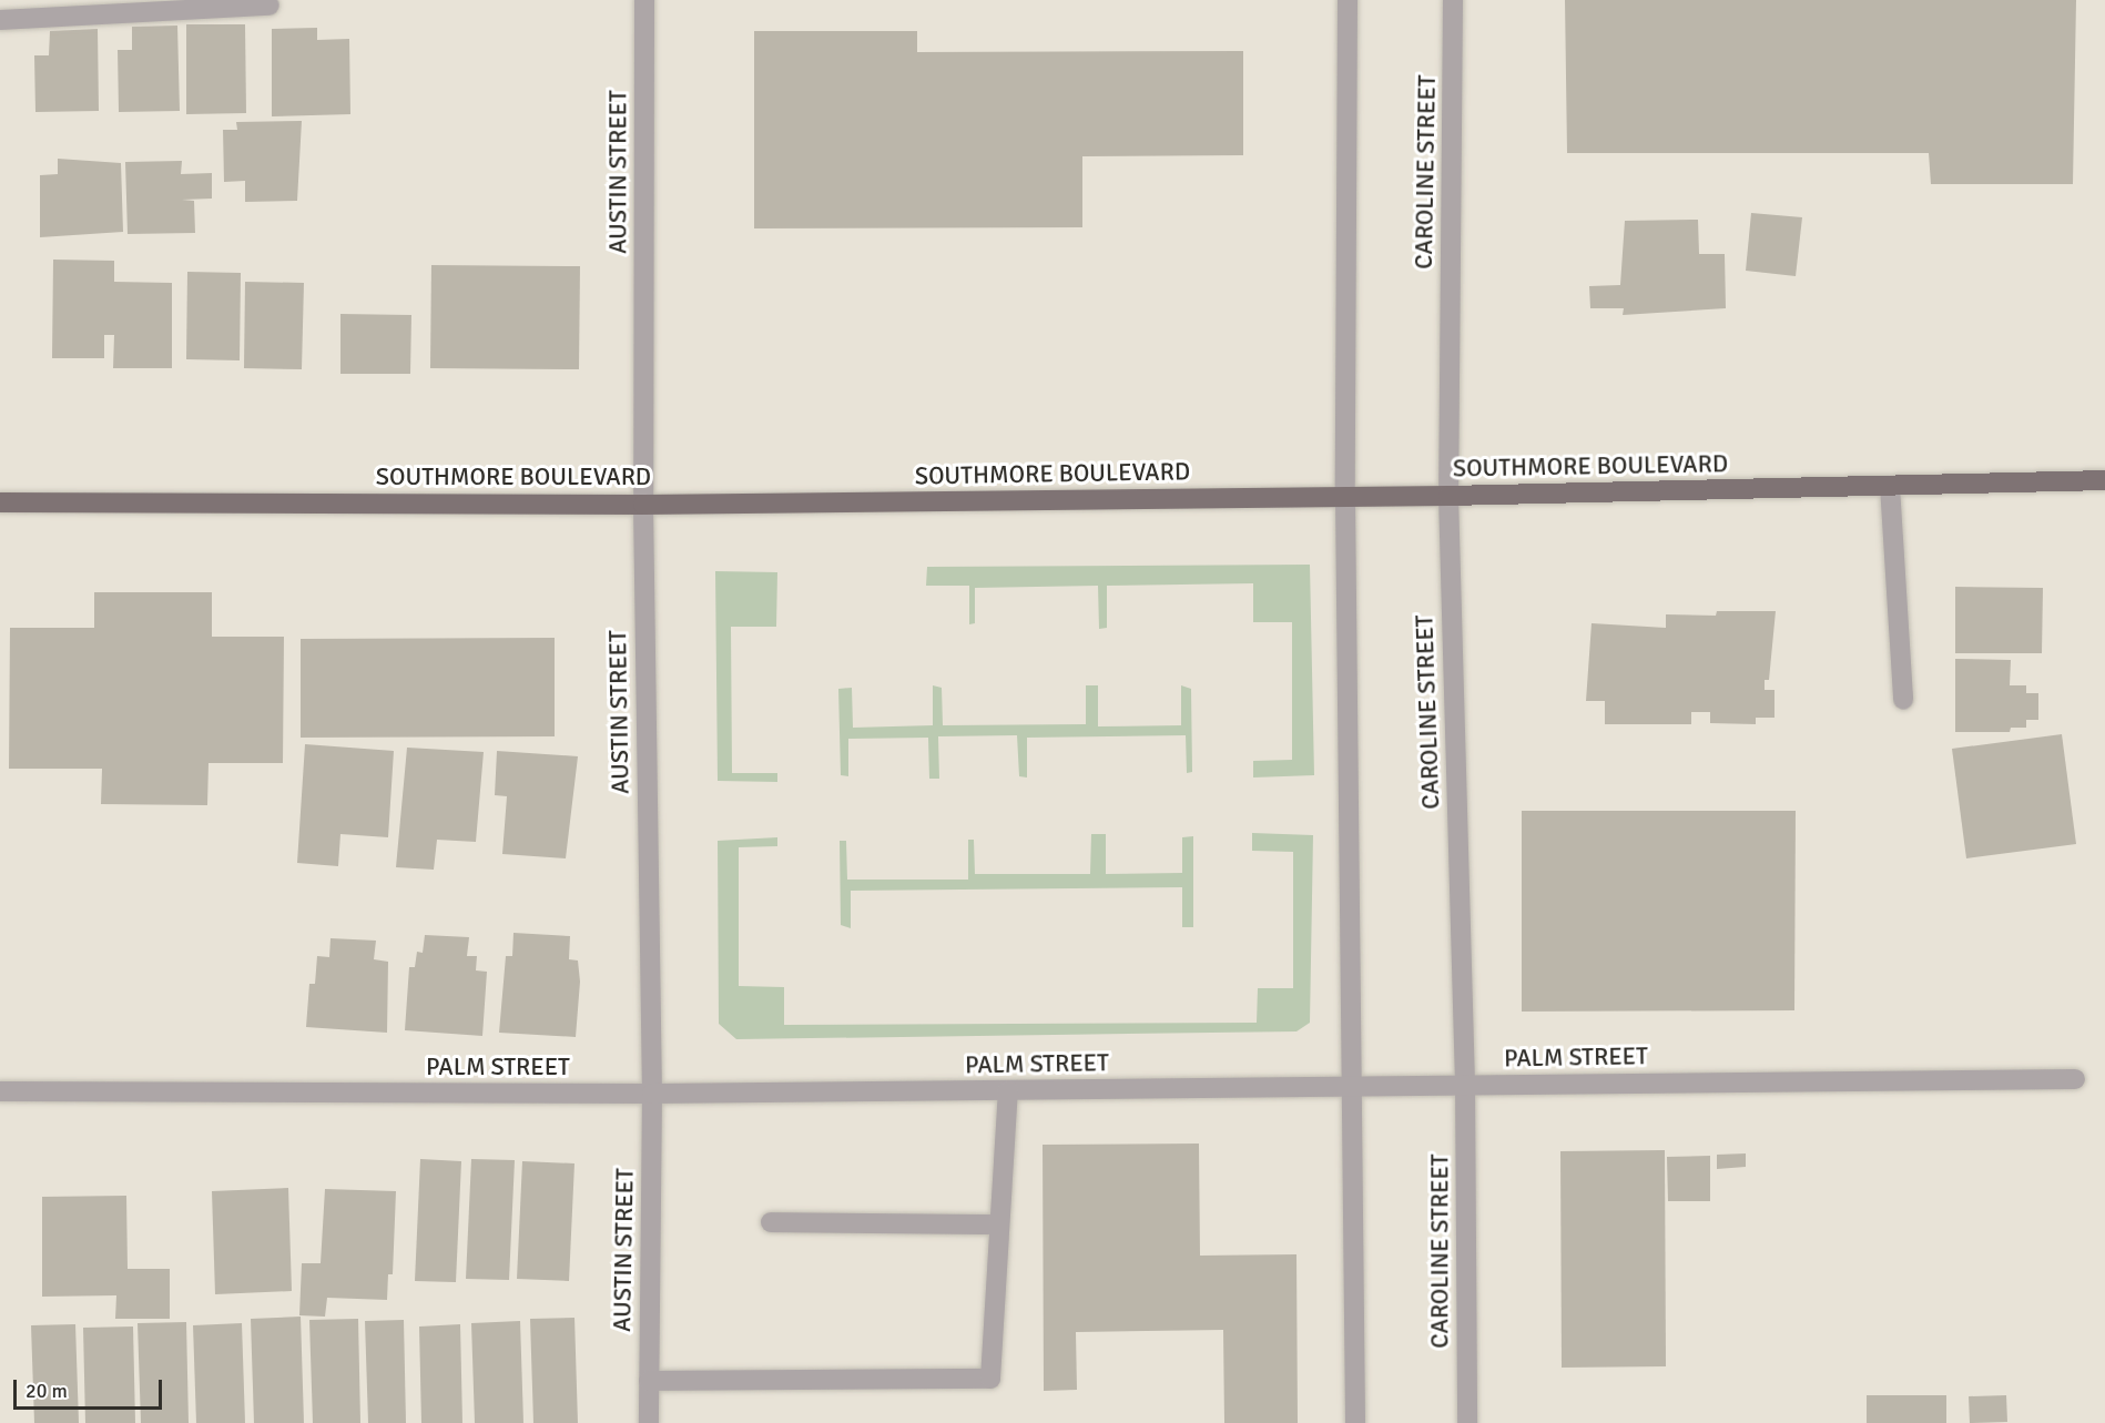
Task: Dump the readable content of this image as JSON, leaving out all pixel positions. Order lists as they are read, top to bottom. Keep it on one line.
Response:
{"streets":{"main road":["SOUTHMORE BOULEVARD"],"street":["AUSTIN STREET","CAROLINE STREET","PALM STREET"]},"crossings":[["AUSTIN STREET","SOUTHMORE BOULEVARD"],["AUSTIN STREET","PALM STREET"],["CAROLINE STREET","SOUTHMORE BOULEVARD"],["CAROLINE STREET","PALM STREET"]],"scale_bar":"20 m"}
